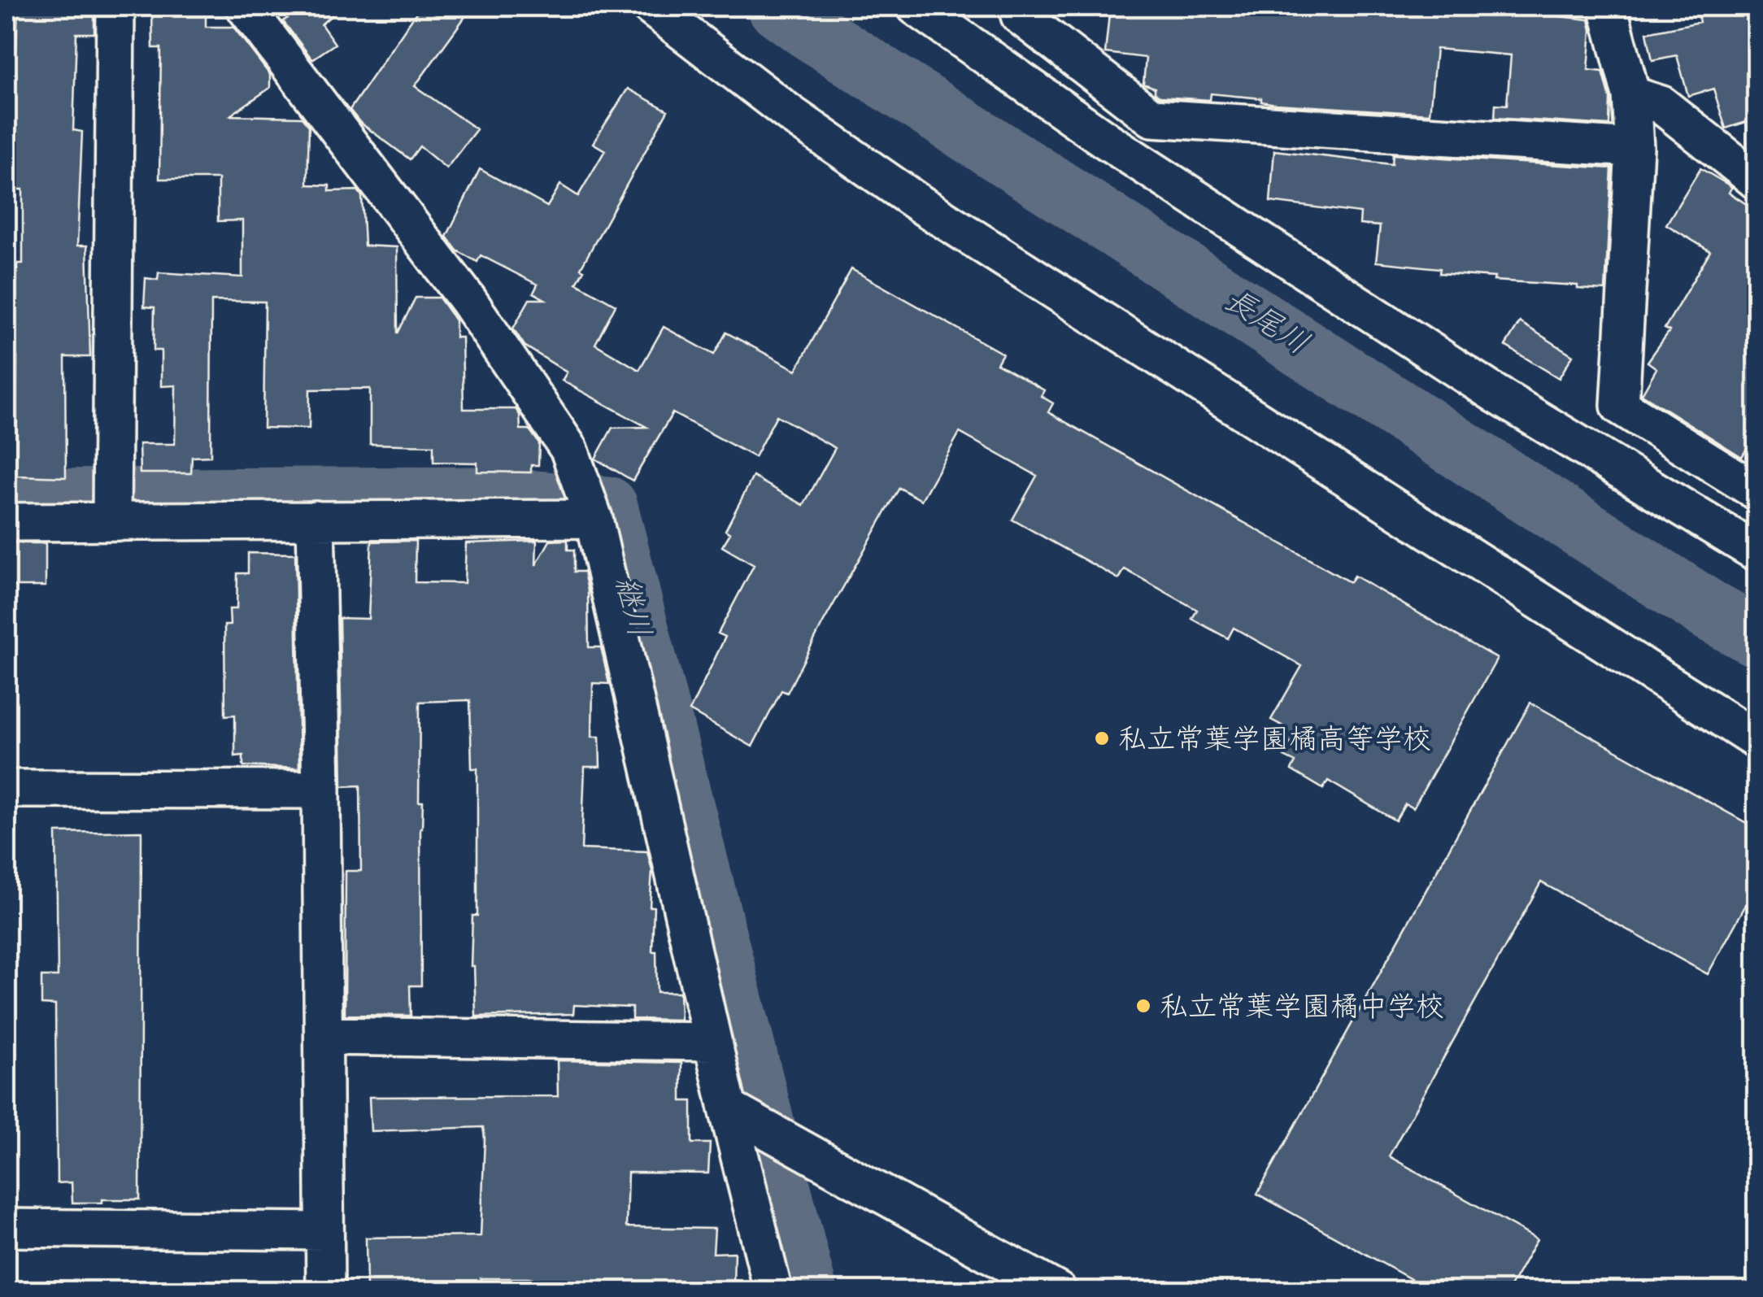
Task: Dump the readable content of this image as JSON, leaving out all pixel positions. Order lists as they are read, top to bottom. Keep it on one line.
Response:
{"water":["長尾川","継川"],"places":["私立常葉学園橘高等学校","私立常葉学園橘中学校"]}
